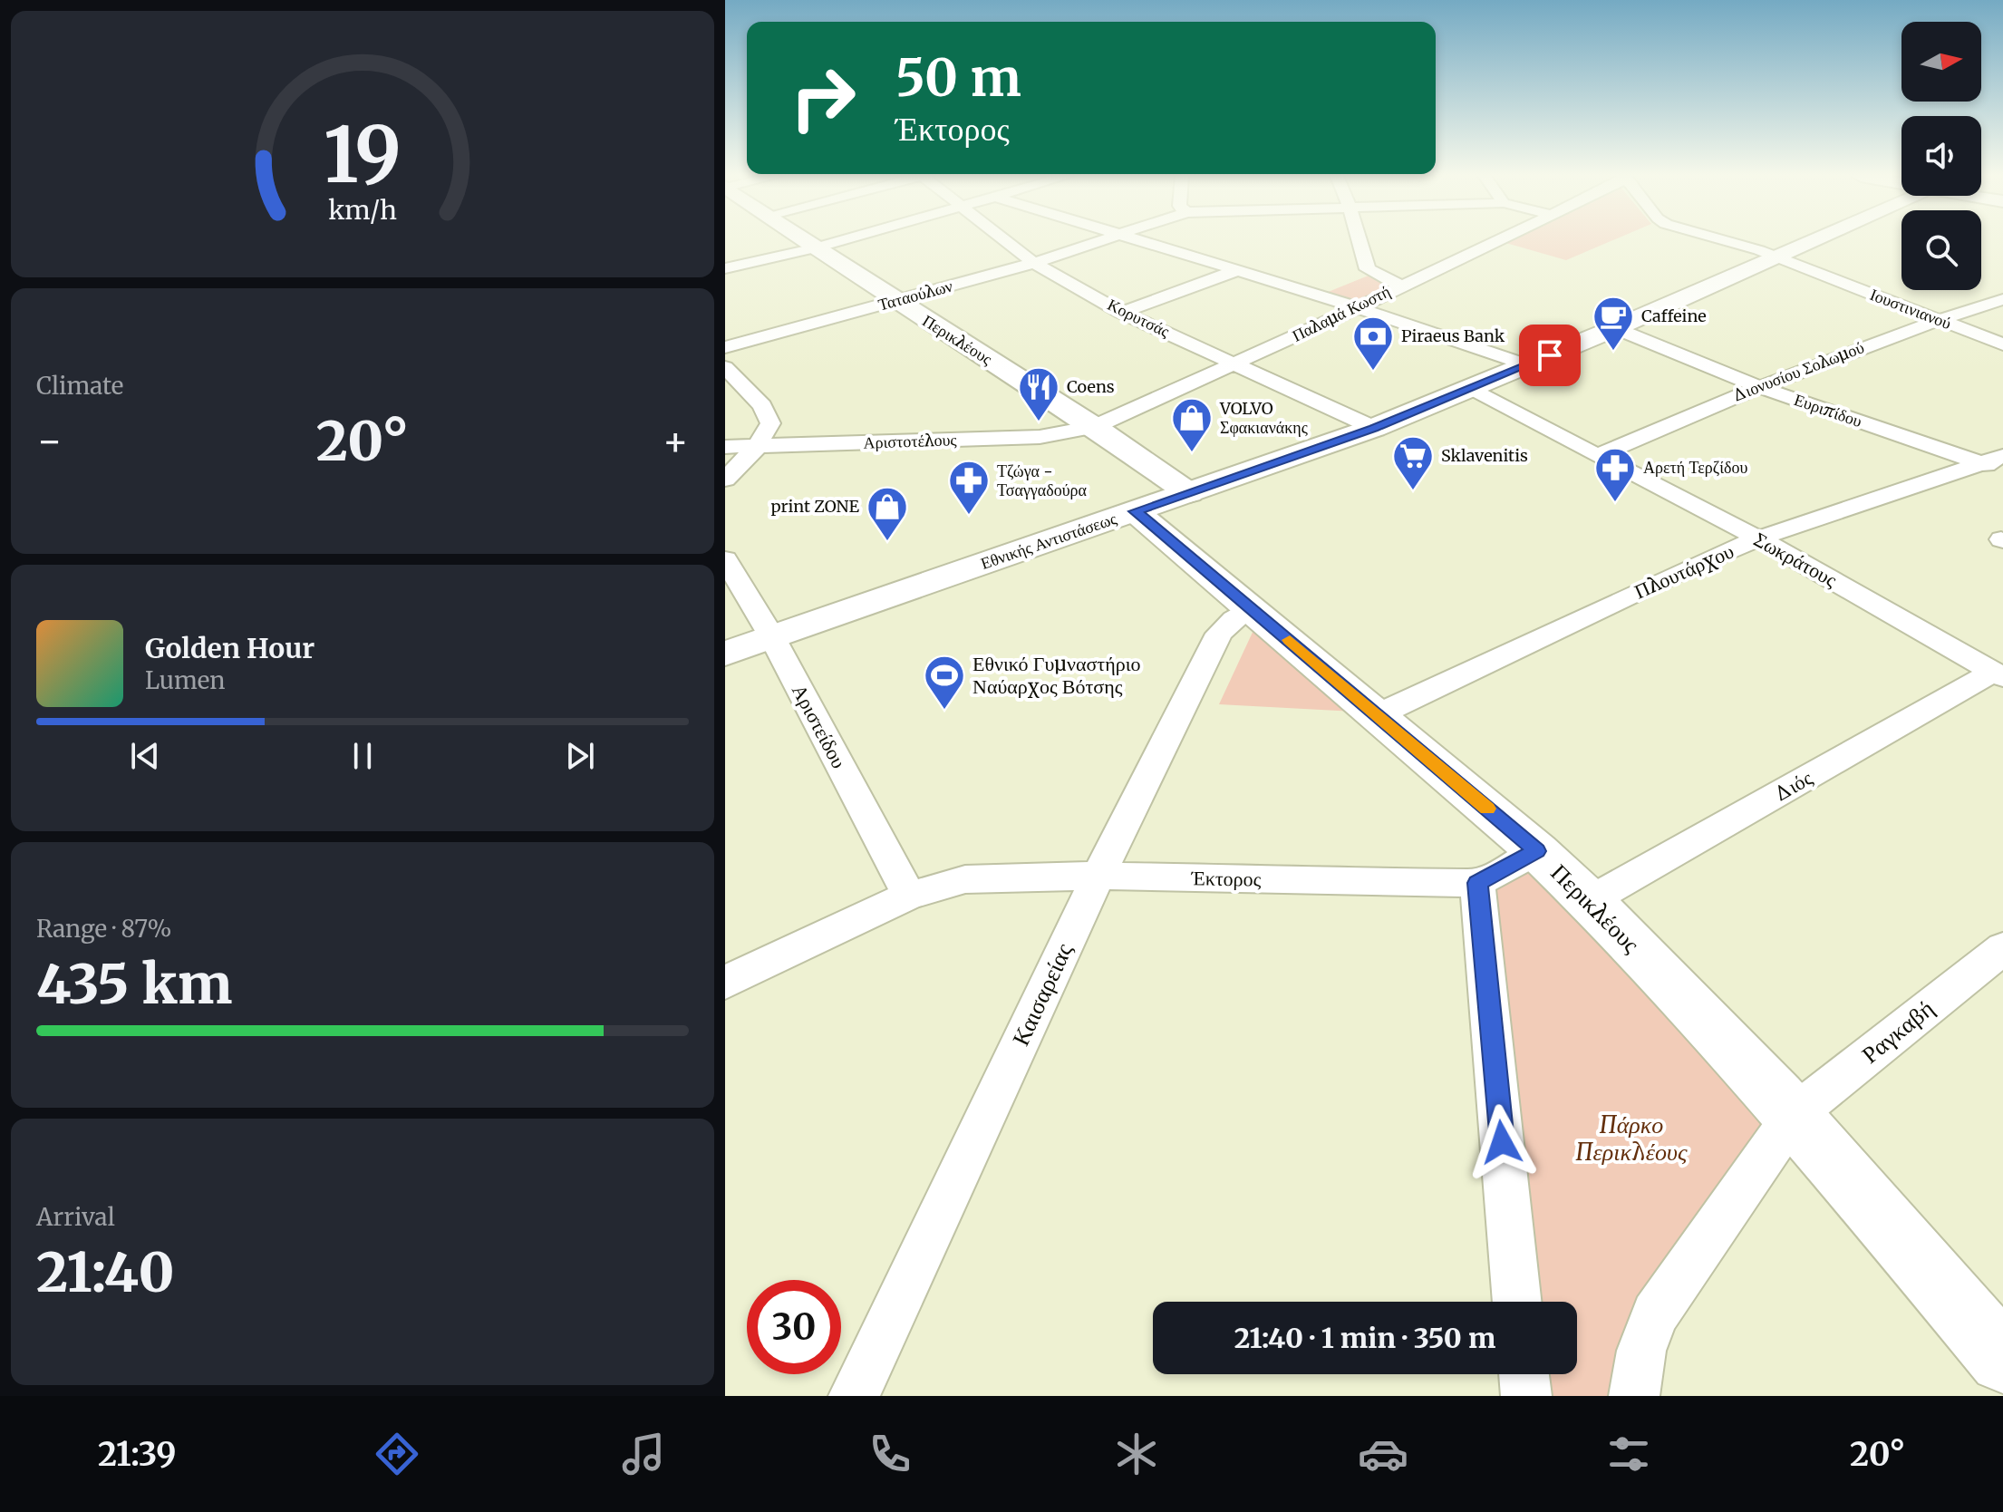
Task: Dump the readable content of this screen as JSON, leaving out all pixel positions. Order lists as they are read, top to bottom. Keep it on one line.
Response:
{"streets":{"main road":["Περικλέους","Εθνικής Αντιστάσεως"],"street":["Ταταούλων","Ιουστινιανού","Παλαμά Κωστή","Κορυτσάς","Διονυσίου Σολωμού","Ευριπίδου","Αριστοτέλους","Σωκράτους","Πλουτάρχου","Αριστείδου","Διός","Έκτορος","Καισαρείας","Ραγκαβή"]},"crossings":[["Ταταούλων","Κορυτσάς"],["Ταταούλων","Περικλέους"],["Ιουστινιανού","Διονυσίου Σολωμού"],["Ιουστινιανού","Εθνικής Αντιστάσεως"],["Παλαμά Κωστή","Κορυτσάς"],["Παλαμά Κωστή","Περικλέους"],["Παλαμά Κωστή","Αριστοτέλους"],["Κορυτσάς","Εθνικής Αντιστάσεως"],["Περικλέους","Αριστοτέλους"],["Περικλέους","Εθνικής Αντιστάσεως"],["Περικλέους","Πλουτάρχου"],["Περικλέους","Διός"],["Περικλέους","Έκτορος"],["Περικλέους","Καισαρείας"],["Περικλέους","Ραγκαβή"],["Διονυσίου Σολωμού","Ευριπίδου"],["Διονυσίου Σολωμού","Σωκράτους"],["Ευριπίδου","Εθνικής Αντιστάσεως"],["Ευριπίδου","Πλουτάρχου"],["Εθνικής Αντιστάσεως","Σωκράτους"],["Εθνικής Αντιστάσεως","Αριστείδου"],["Σωκράτους","Πλουτάρχου"],["Σωκράτους","Διός"],["Αριστείδου","Έκτορος"],["Έκτορος","Καισαρείας"]],"parks":["Πάρκο Περικλέους"],"places":{"cafe":["Caffeine"],"bank":["Piraeus Bank"],"restaurant":["Coens"],"shop":["VOLVO Σφακιανάκης","print ZONE"],"supermarket":["Sklavenitis"],"pharmacy":["Αρετή Τερζίδου","Τζώγα - Τσαγγαδούρα"],"sports":["Εθνικό Γυμναστήριο Ναύαρχος Βότσης"]},"north":"right","page":{"turn":["50 m","Έκτορος"],"tile":["Climate",["Range · 87%","435 km"],["Arrival","21:40"]],"heat":["−","20°","+"],"song":["Golden Hour","Lumen"],"limit":"30","trip":"21:40 · 1 min · 350 m","tabs":["21:39","20°"],"gauge":["19","km/h"]}}
